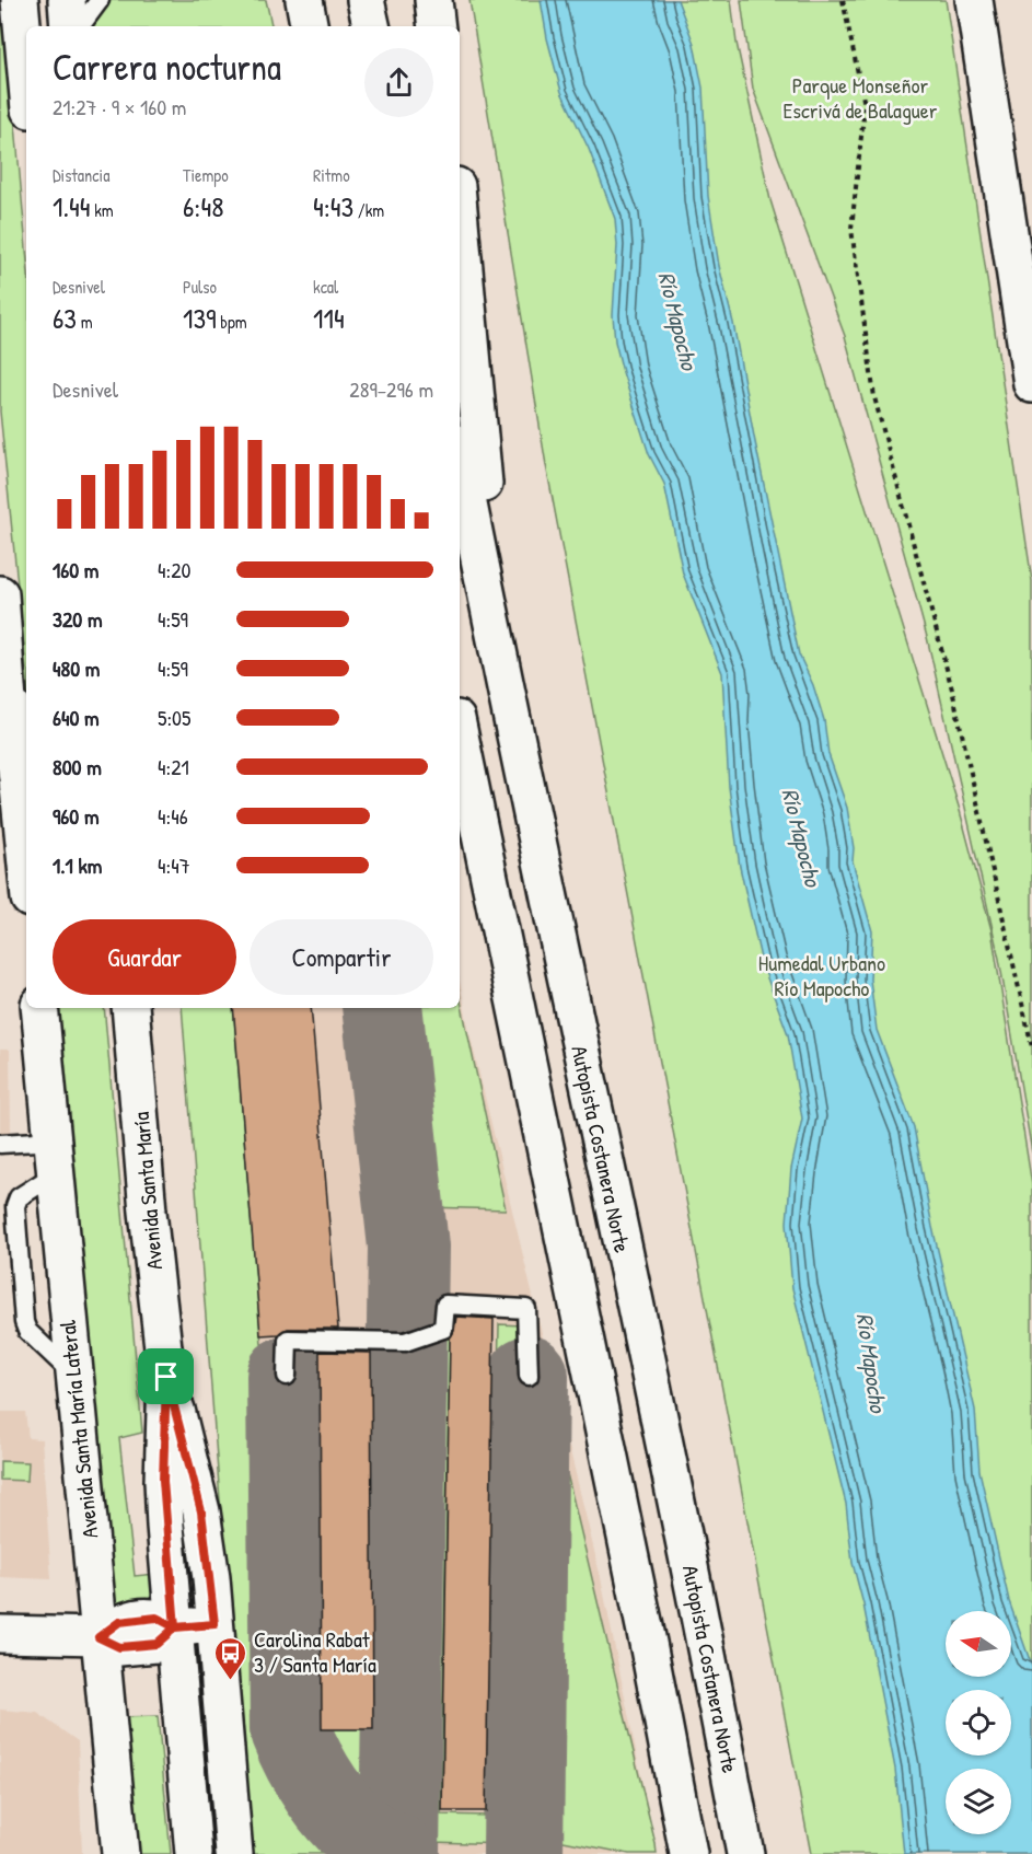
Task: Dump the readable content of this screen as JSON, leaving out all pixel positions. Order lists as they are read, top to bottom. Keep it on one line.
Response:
{"streets":{"main road":["Autopista Costanera Norte","Avenida Santa María","Avenida Santa María Lateral"]},"water":["Río Mapocho"],"parks":["Parque Monseñor Escrivá de Balaguer","Humedal Urbano Río Mapocho"],"places":{"bus stop":["Carolina Rabat 3 / Santa María"]},"north":"left","page":{"heading":["Carrera nocturna","21:27 · 9 × 160 m"],"stats":[["Distancia","1.44 km"],["Tiempo","6:48"],["Ritmo","4:43 /km"],["Desnivel","63 m"],["Pulso","139 bpm"],["kcal","114"]],"chart":["Desnivel","289–296 m"],"list":[{"name":"160 m","note":"4:20"},{"name":"320 m","note":"4:59"},{"name":"480 m","note":"4:59"},{"name":"640 m","note":"5:05"},{"name":"800 m","note":"4:21"},{"name":"960 m","note":"4:46"},{"name":"1.1 km","note":"4:47"}],"buttons":["Guardar","Compartir"]}}
